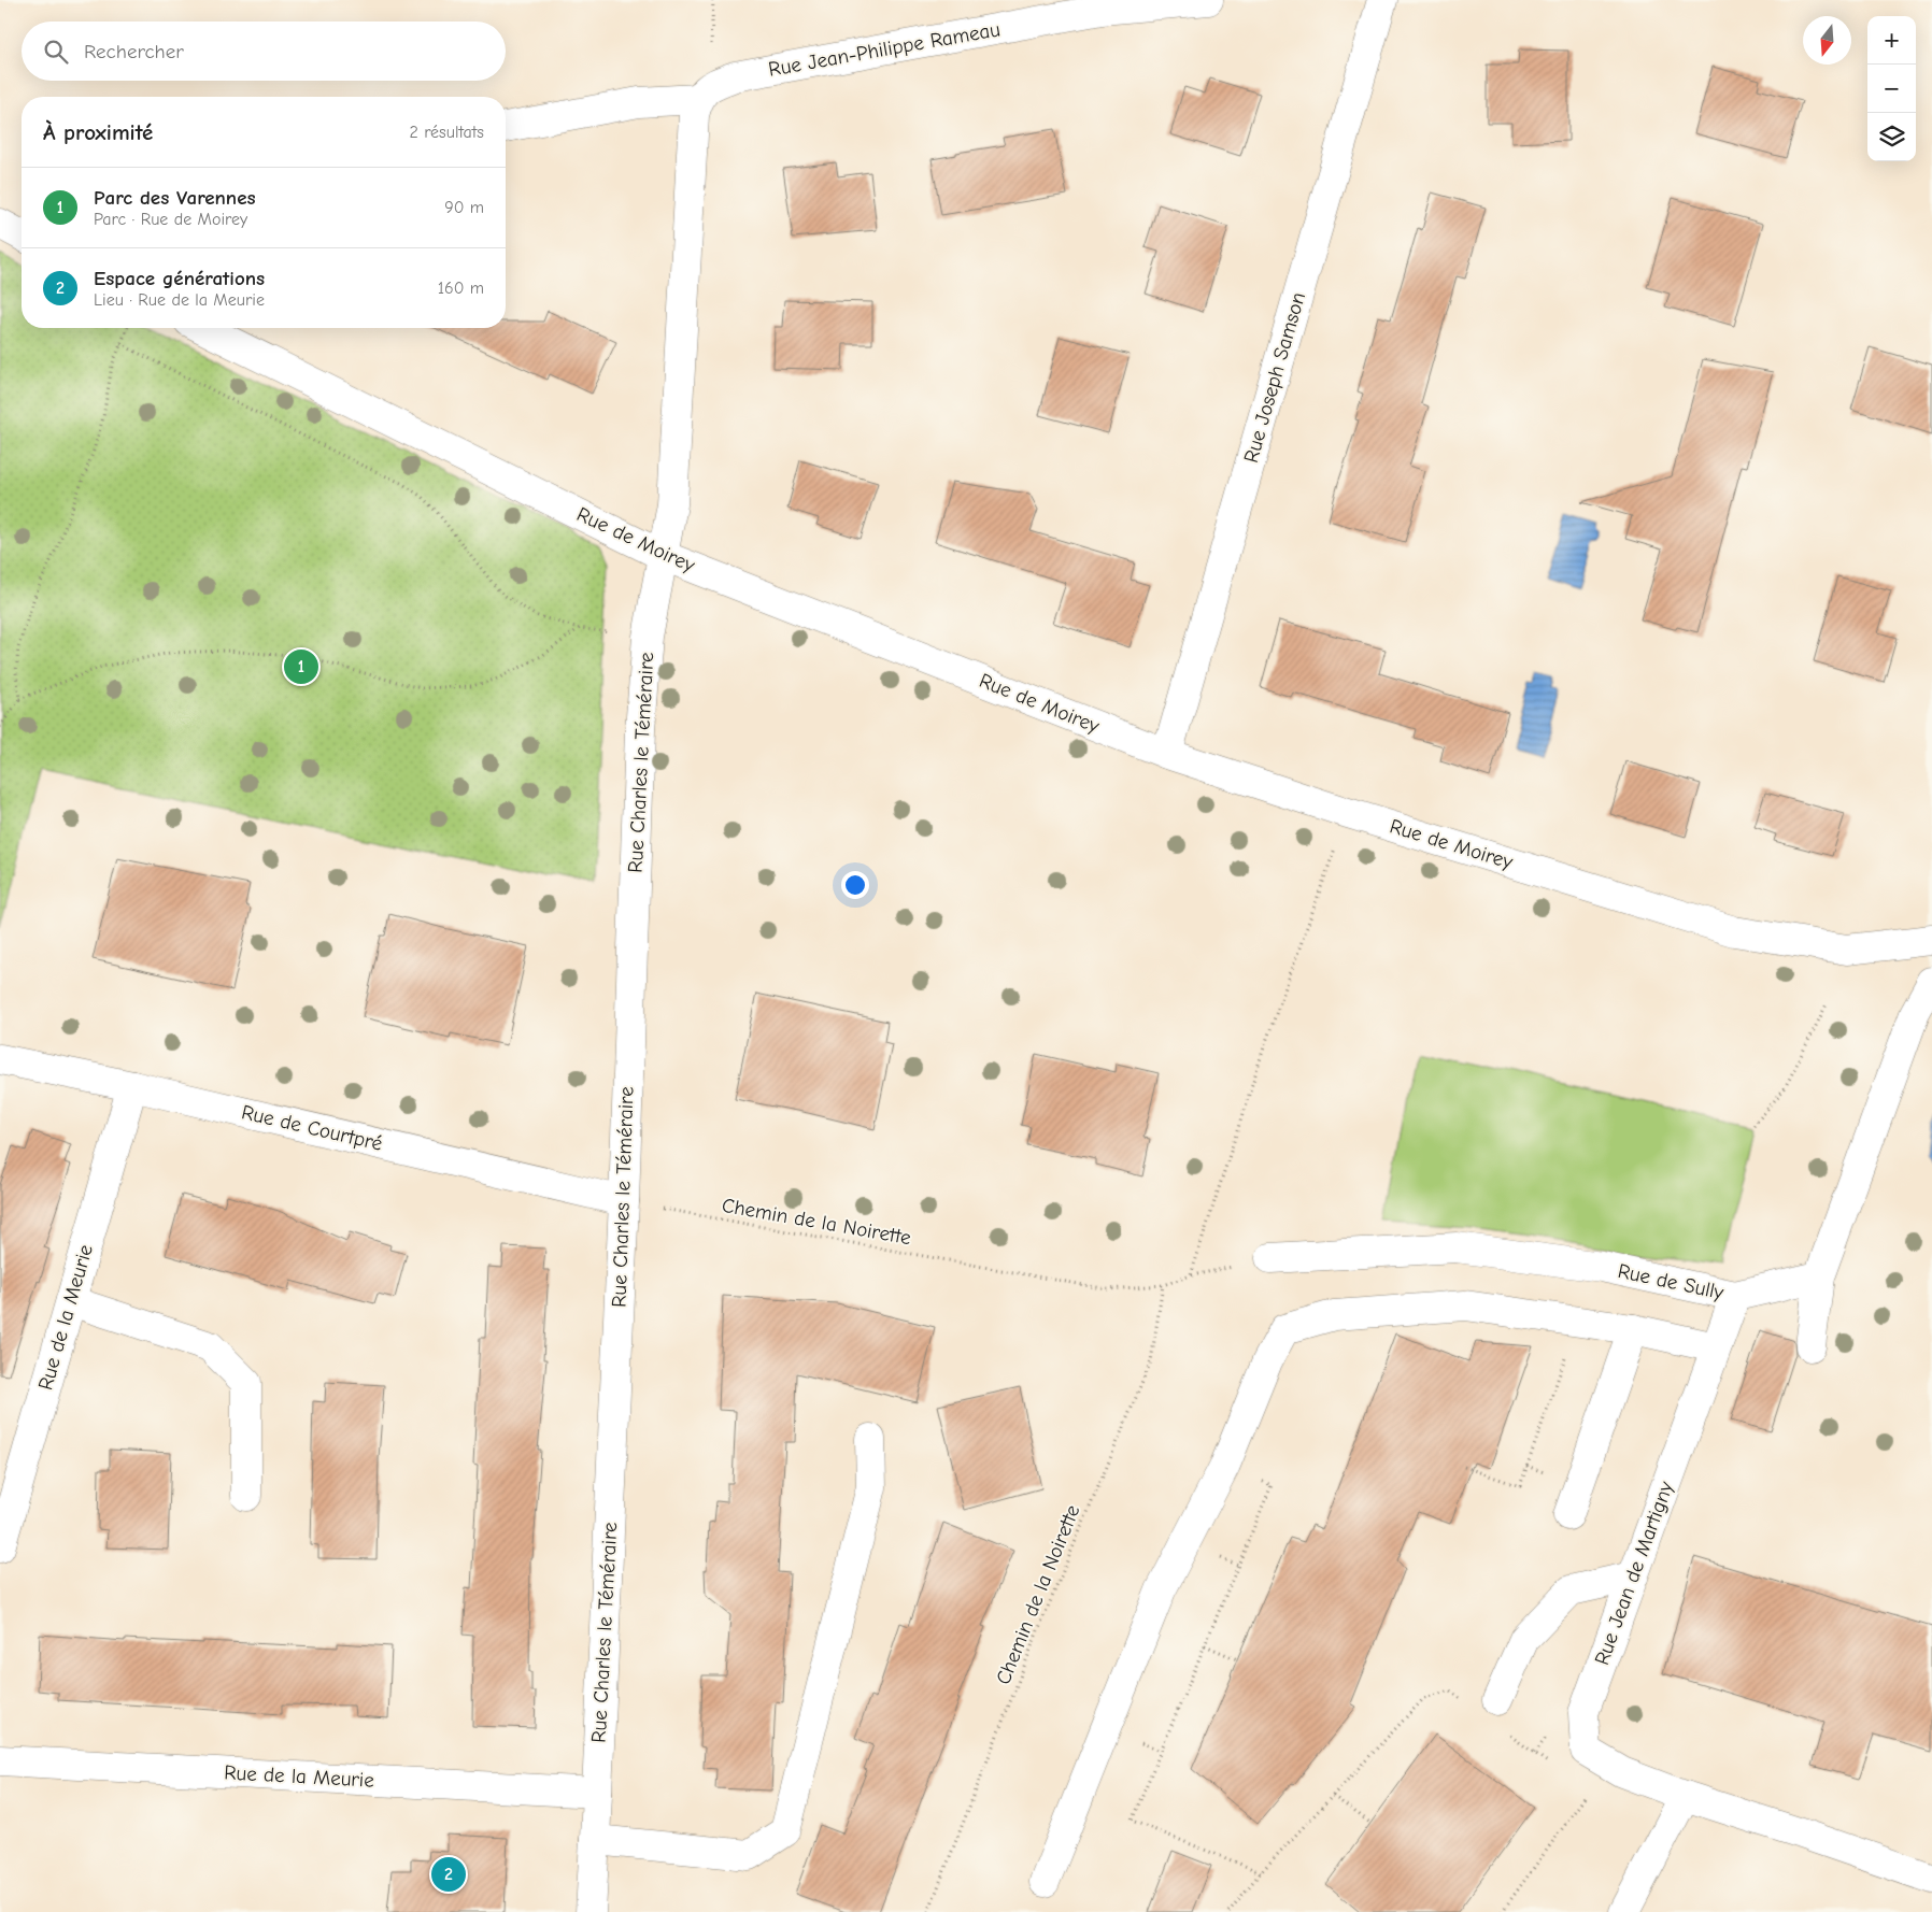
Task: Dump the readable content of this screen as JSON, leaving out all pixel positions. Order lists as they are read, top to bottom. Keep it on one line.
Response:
{"streets":{"street":["Rue Jean-Philippe Rameau","Rue Joseph Samson","Rue de Moirey","Rue Charles le Téméraire","Rue de Courtpré","Rue de Sully","Rue de la Meurie","Rue Jean de Martigny"],"path":["Chemin de la Noirette"]},"crossings":[["Rue Joseph Samson","Rue de Moirey"],["Rue de Moirey","Rue Charles le Téméraire"],["Rue de Moirey","Chemin de la Noirette"],["Rue Charles le Téméraire","Rue de Courtpré"],["Rue Charles le Téméraire","Chemin de la Noirette"],["Rue Charles le Téméraire","Rue de la Meurie"],["Rue de Courtpré","Chemin de la Noirette"],["Rue de Courtpré","Rue de la Meurie"],["Rue de Sully","Rue Jean de Martigny"]],"north":"bottom","page":{"map_buttons":["+","−"],"search":"Rechercher","heading":["À proximité","2 résultats"],"list":[{"mark":"1","name":"Parc des Varennes","note":"Parc · Rue de Moirey","value":"90 m"},{"mark":"2","name":"Espace générations","note":"Lieu · Rue de la Meurie","value":"160 m"}],"pins":["1","2"]}}
